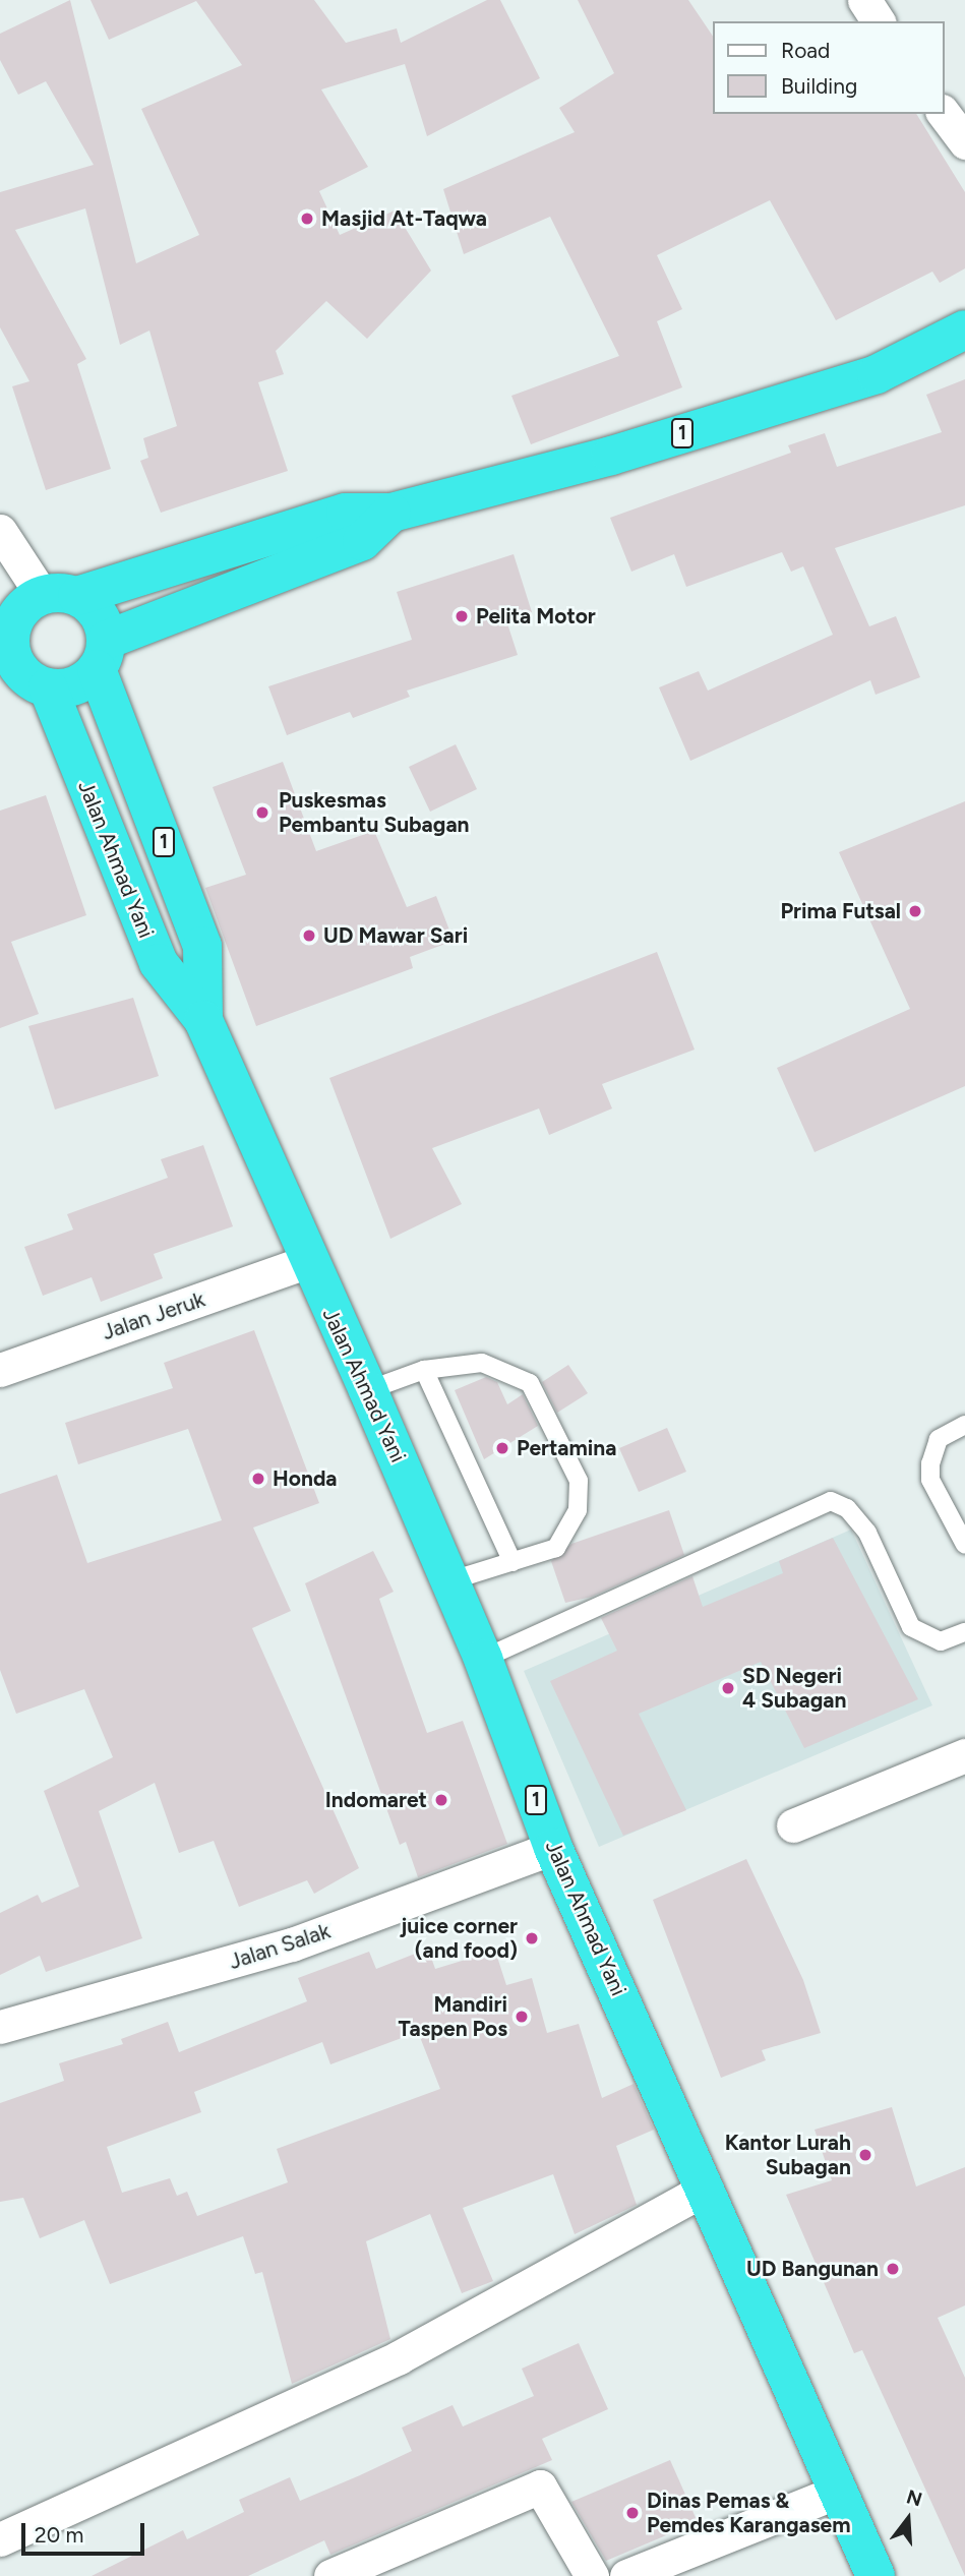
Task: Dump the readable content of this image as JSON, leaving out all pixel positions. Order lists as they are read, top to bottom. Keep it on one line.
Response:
{"streets":{"highway":["1","Jalan Ahmad Yani"],"street":["Jalan Jeruk","Jalan Salak"]},"crossings":[["1","Jalan Ahmad Yani"],["Jalan Ahmad Yani","Jalan Jeruk"],["Jalan Ahmad Yani","Jalan Salak"]],"places":["Masjid At-Taqwa","Pelita Motor","Puskesmas Pembantu Subagan","Prima Futsal","UD Mawar Sari","Pertamina","Honda","SD Negeri 4 Subagan","Indomaret","juice corner (and food)","Mandiri Taspen Pos","Kantor Lurah Subagan","UD Bangunan","Dinas Pemas & Pemdes Karangasem"],"legend":["Road","Building"],"scale_bar":"20 m","north":"top"}
